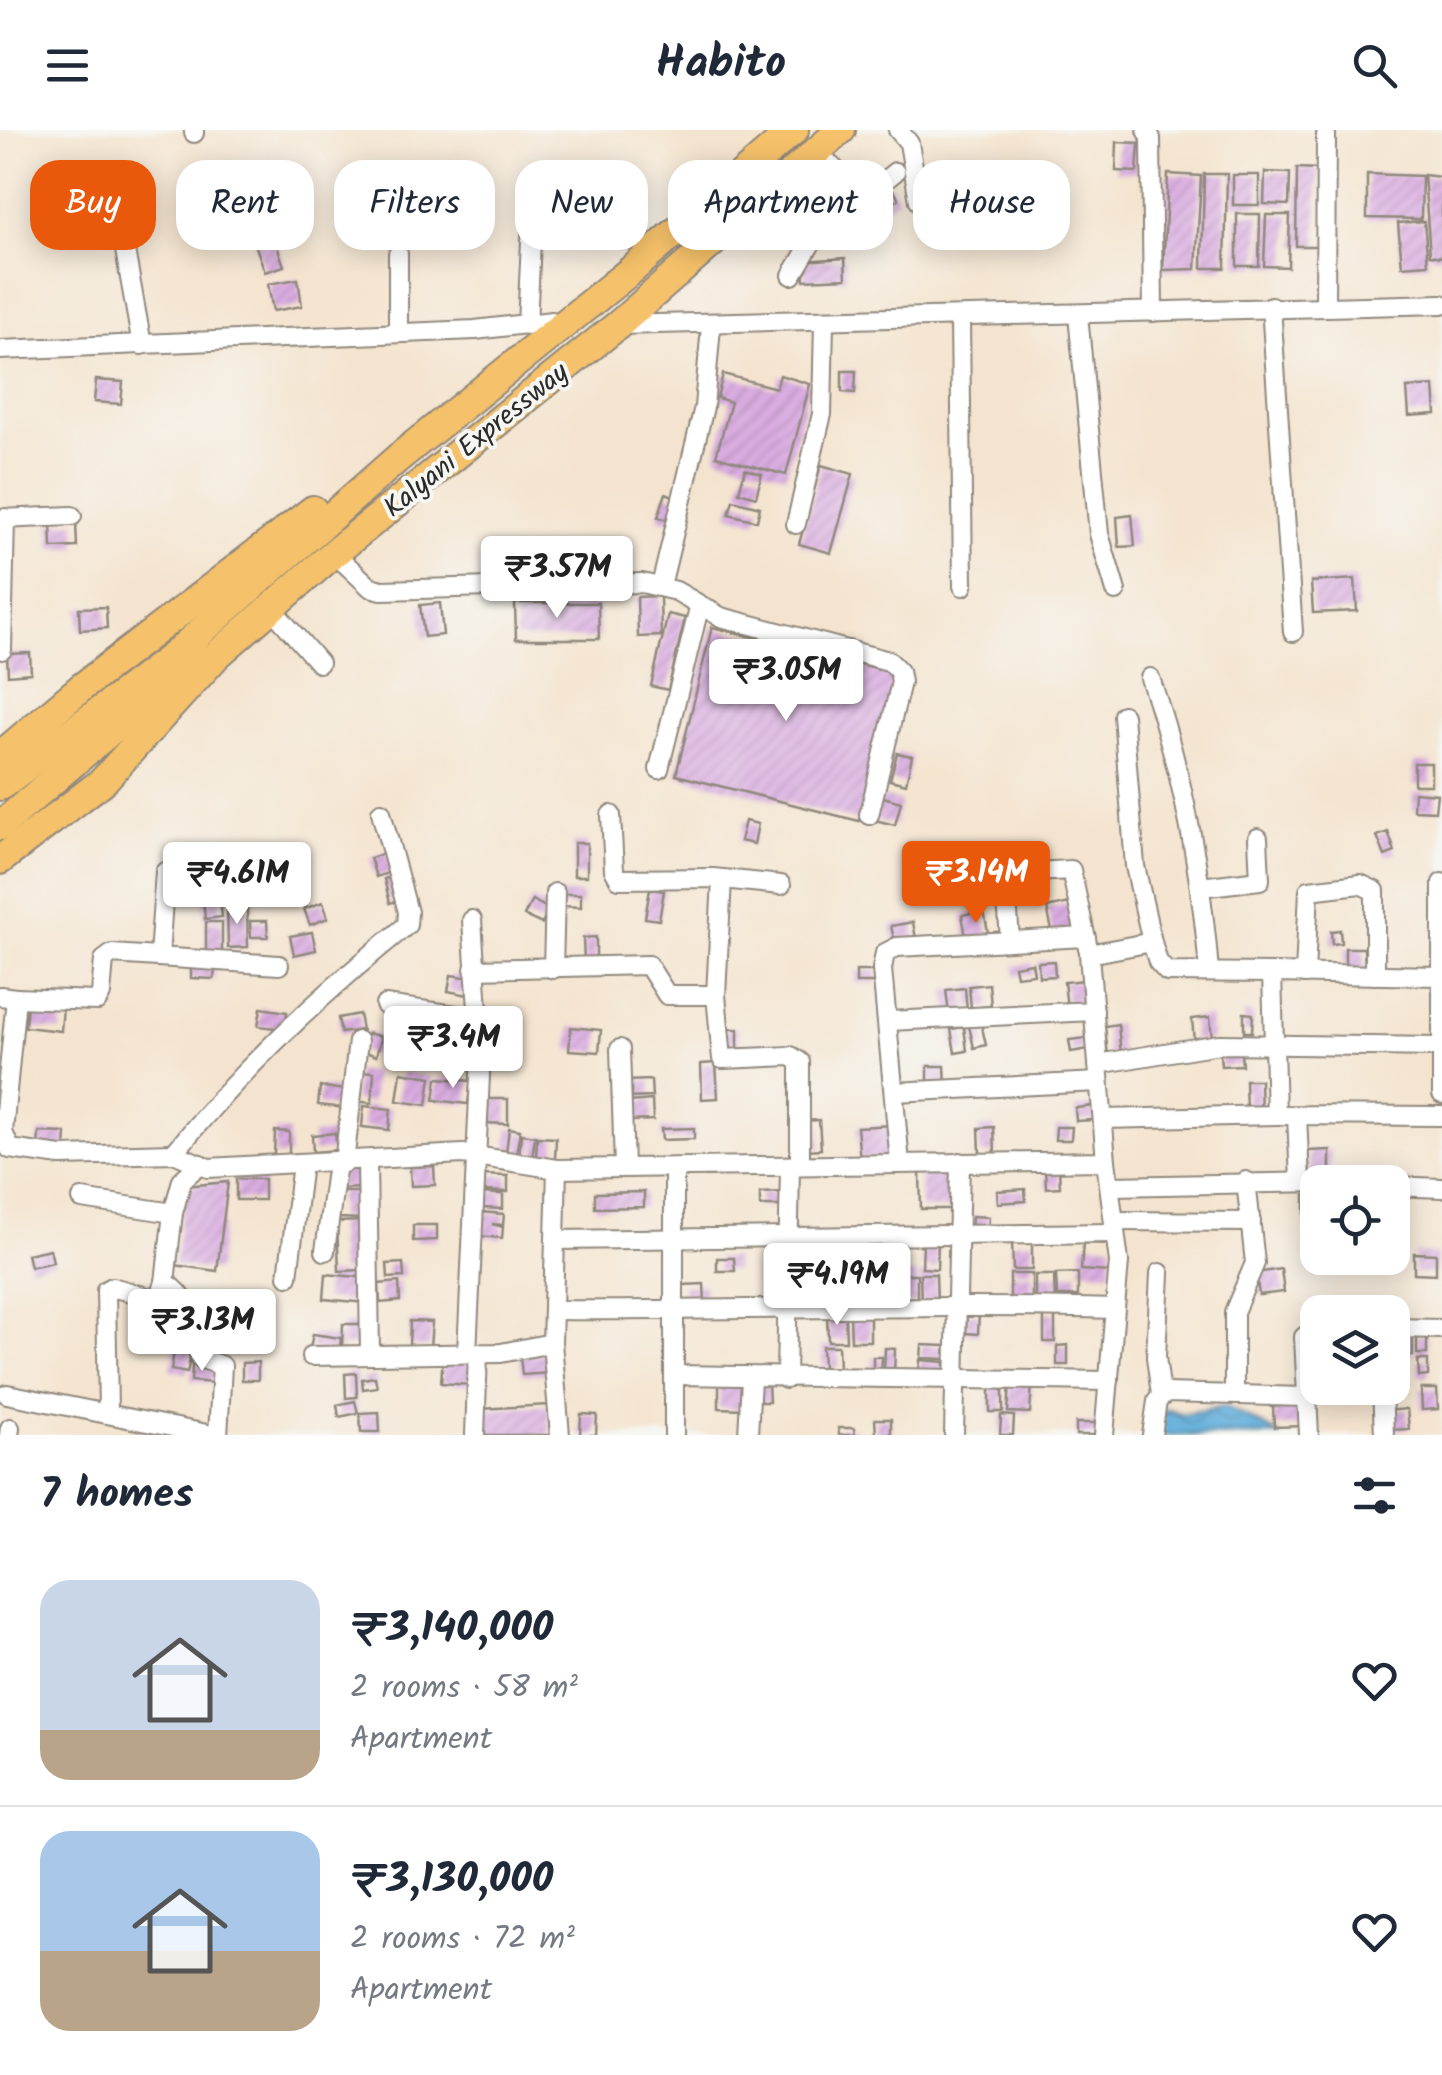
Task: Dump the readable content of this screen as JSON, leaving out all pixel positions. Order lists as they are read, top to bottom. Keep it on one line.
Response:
{"streets":{"highway":["Kalyani Expressway"]},"page":{"header":"Habito","chip":["Buy","Rent","Filters","New","Apartment","House"],"price":["₹3.57M","₹3.05M","₹3.14M","₹4.61M","₹3.4M","₹4.19M","₹3.13M"],"heading":"7 homes","list":[{"name":"₹3,140,000","note":"2 rooms · 58 m² · Apartment"},{"name":"₹3,130,000","note":"2 rooms · 72 m² · Apartment"}]}}
